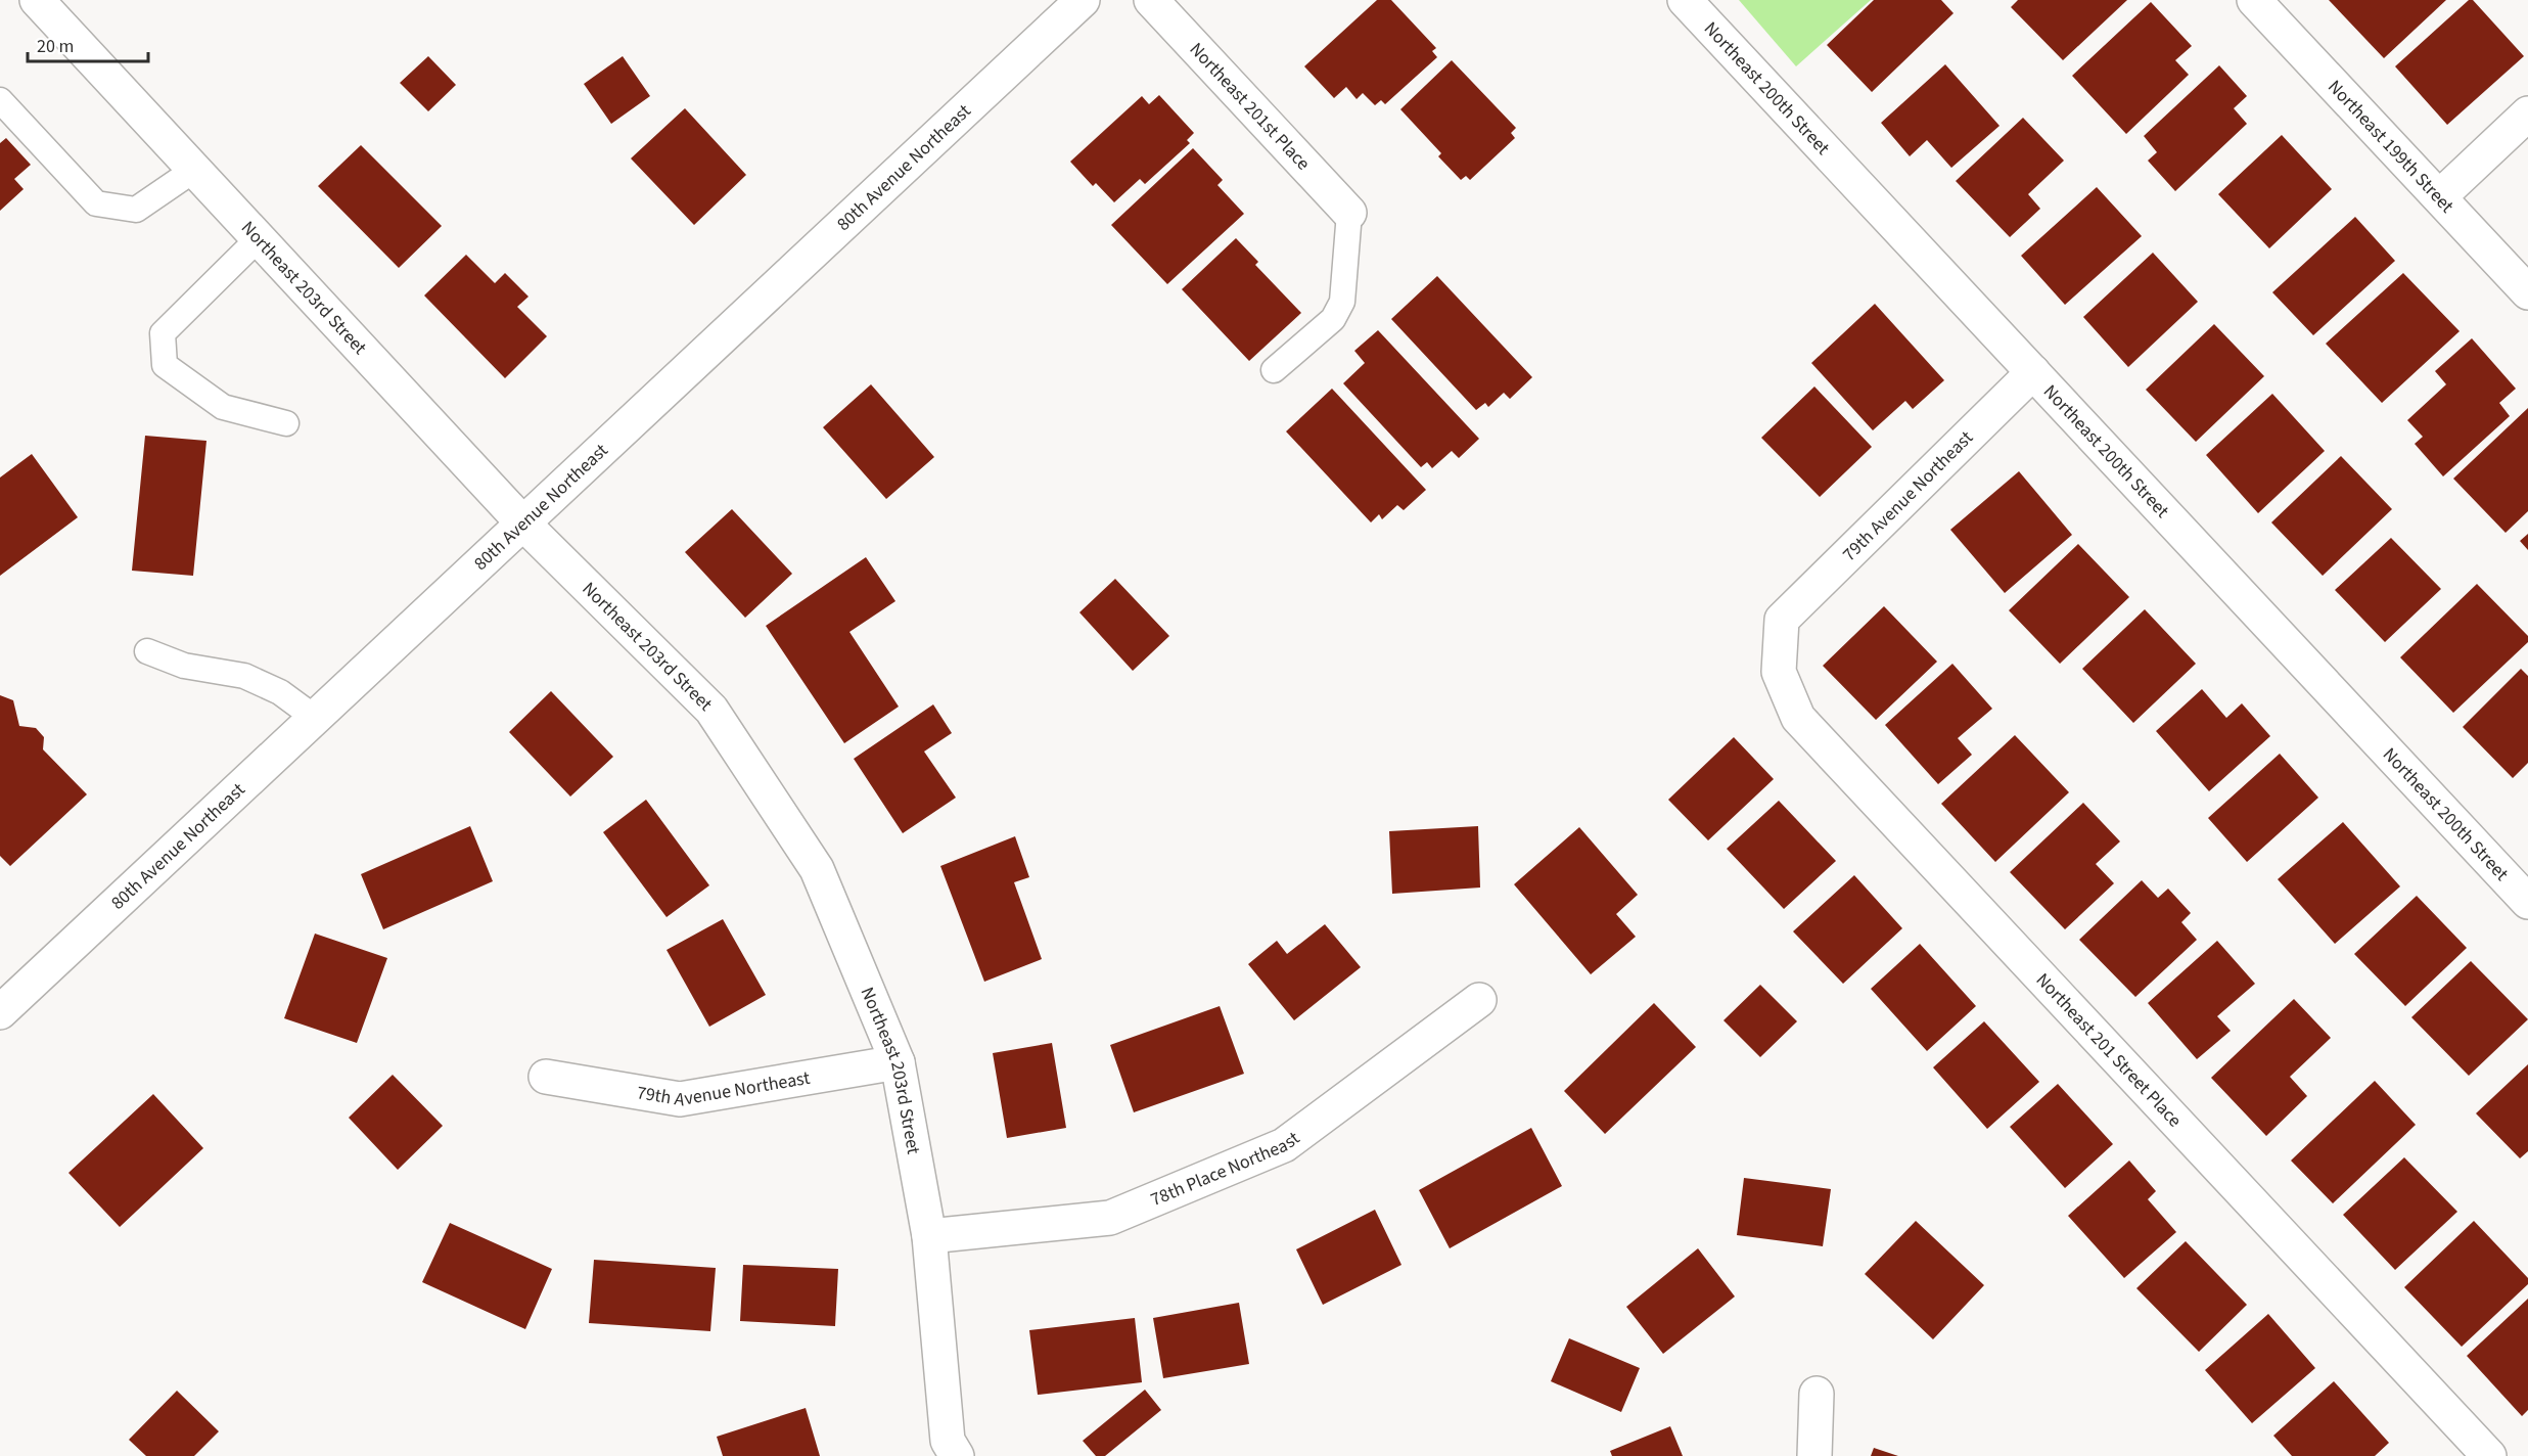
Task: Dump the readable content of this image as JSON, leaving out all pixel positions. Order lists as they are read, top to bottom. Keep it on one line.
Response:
{"streets":{"street":["Northeast 200th Street","Northeast 201st Place","Northeast 199th Street","80th Avenue Northeast","Northeast 203rd Street","79th Avenue Northeast","Northeast 201 Street Place","78th Place Northeast"]},"crossings":[["Northeast 200th Street","79th Avenue Northeast"],["80th Avenue Northeast","Northeast 203rd Street"],["Northeast 203rd Street","79th Avenue Northeast"],["Northeast 203rd Street","78th Place Northeast"],["79th Avenue Northeast","Northeast 201 Street Place"]],"scale_bar":"20 m"}
